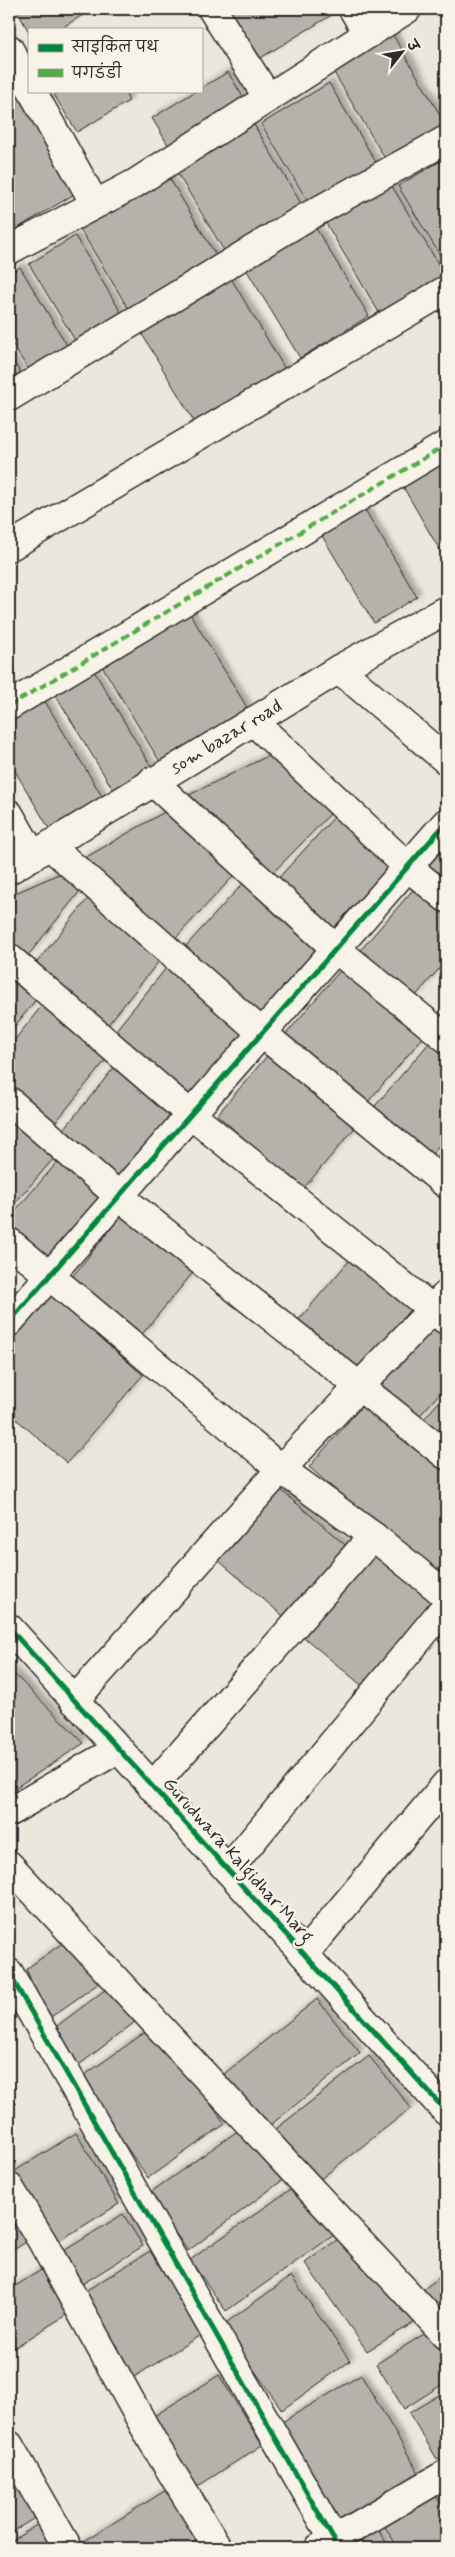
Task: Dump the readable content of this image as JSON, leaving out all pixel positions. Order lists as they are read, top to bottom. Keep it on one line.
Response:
{"streets":{"street":["som bazar road","Gurudwara Kalgidhar Marg"]},"legend":["साइकिल पथ","पगडंडी"],"north":"top right"}
